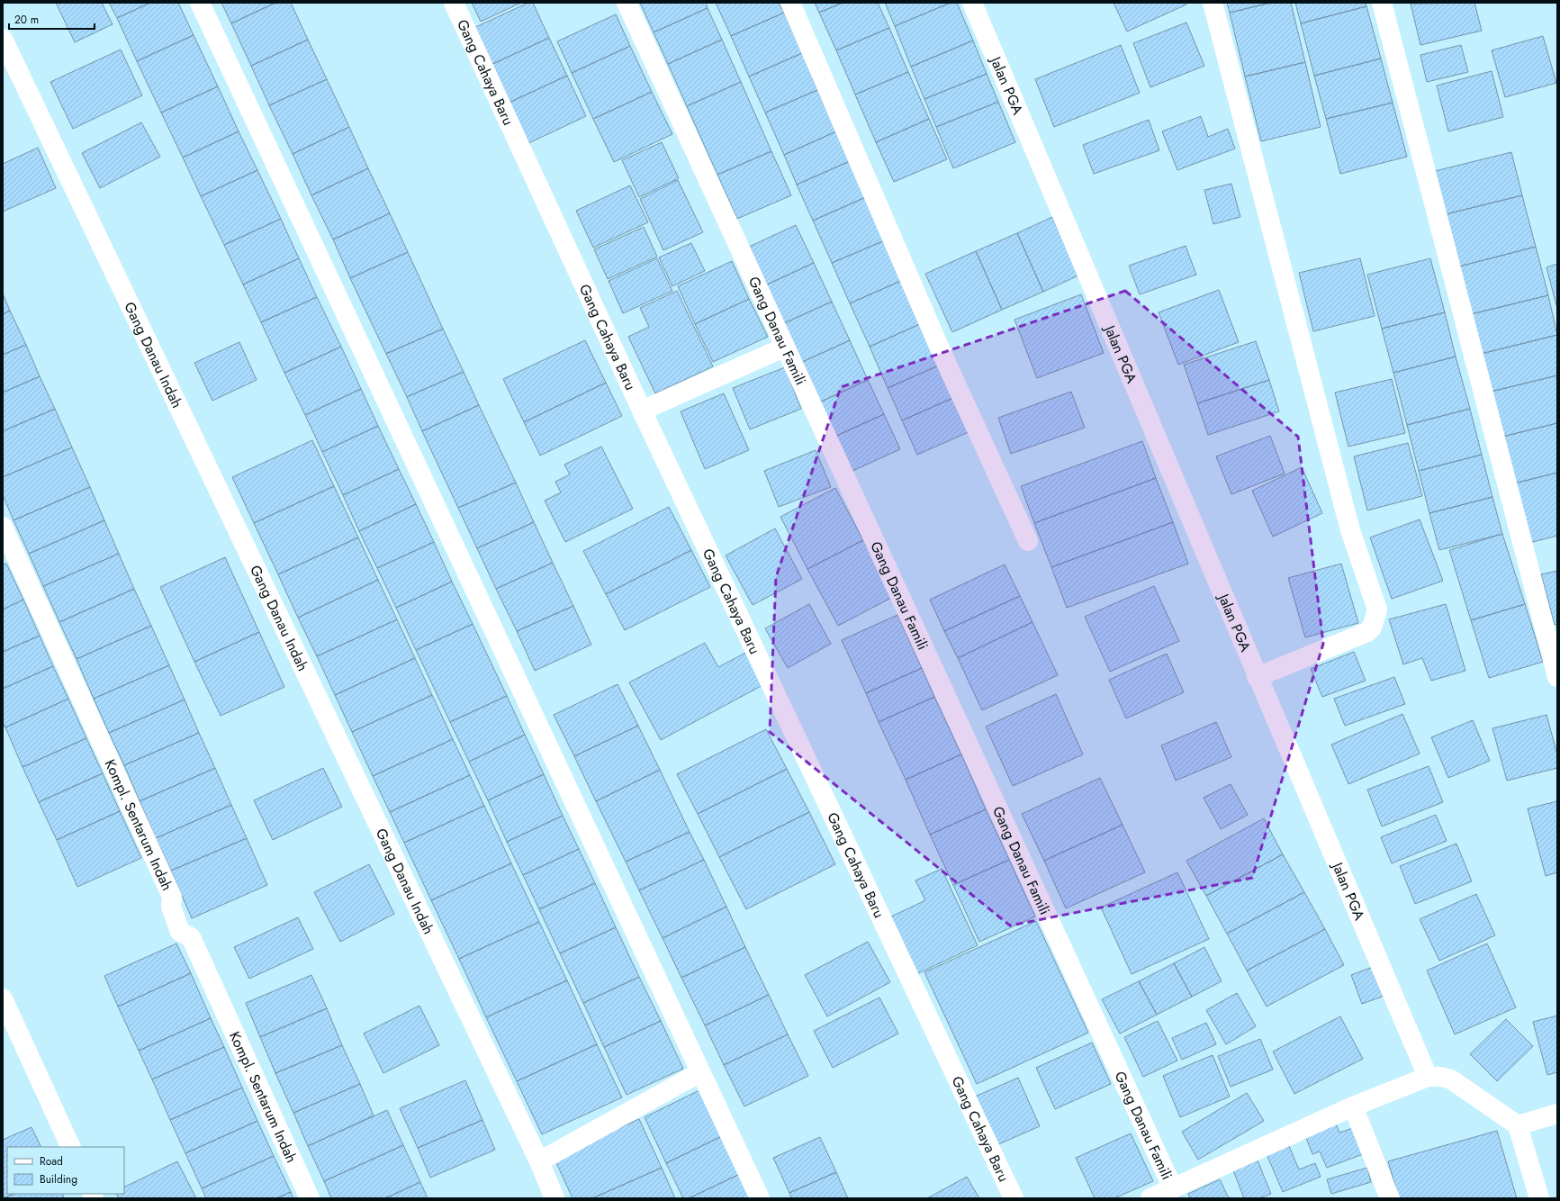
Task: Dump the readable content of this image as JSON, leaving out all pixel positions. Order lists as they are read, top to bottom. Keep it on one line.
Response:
{"streets":{"street":["Gang Cahaya Baru","Jalan PGA","Gang Danau Famili","Gang Danau Indah","Kompl. Sentarum Indah"]},"legend":["Road","Building"],"scale_bar":"20 m"}
